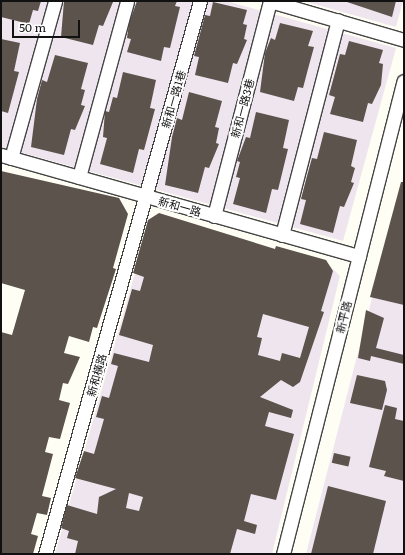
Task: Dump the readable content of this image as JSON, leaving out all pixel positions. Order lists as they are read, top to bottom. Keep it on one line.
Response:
{"streets":{"street":["新和一路1巷","新和一路3巷","新和一路","新平路","新和橫路"]},"crossings":[["新和一路1巷","新和一路"],["新和一路1巷","新和橫路"],["新和一路3巷","新和一路"],["新和一路","新平路"],["新和一路","新和橫路"]],"scale_bar":"50 m"}
